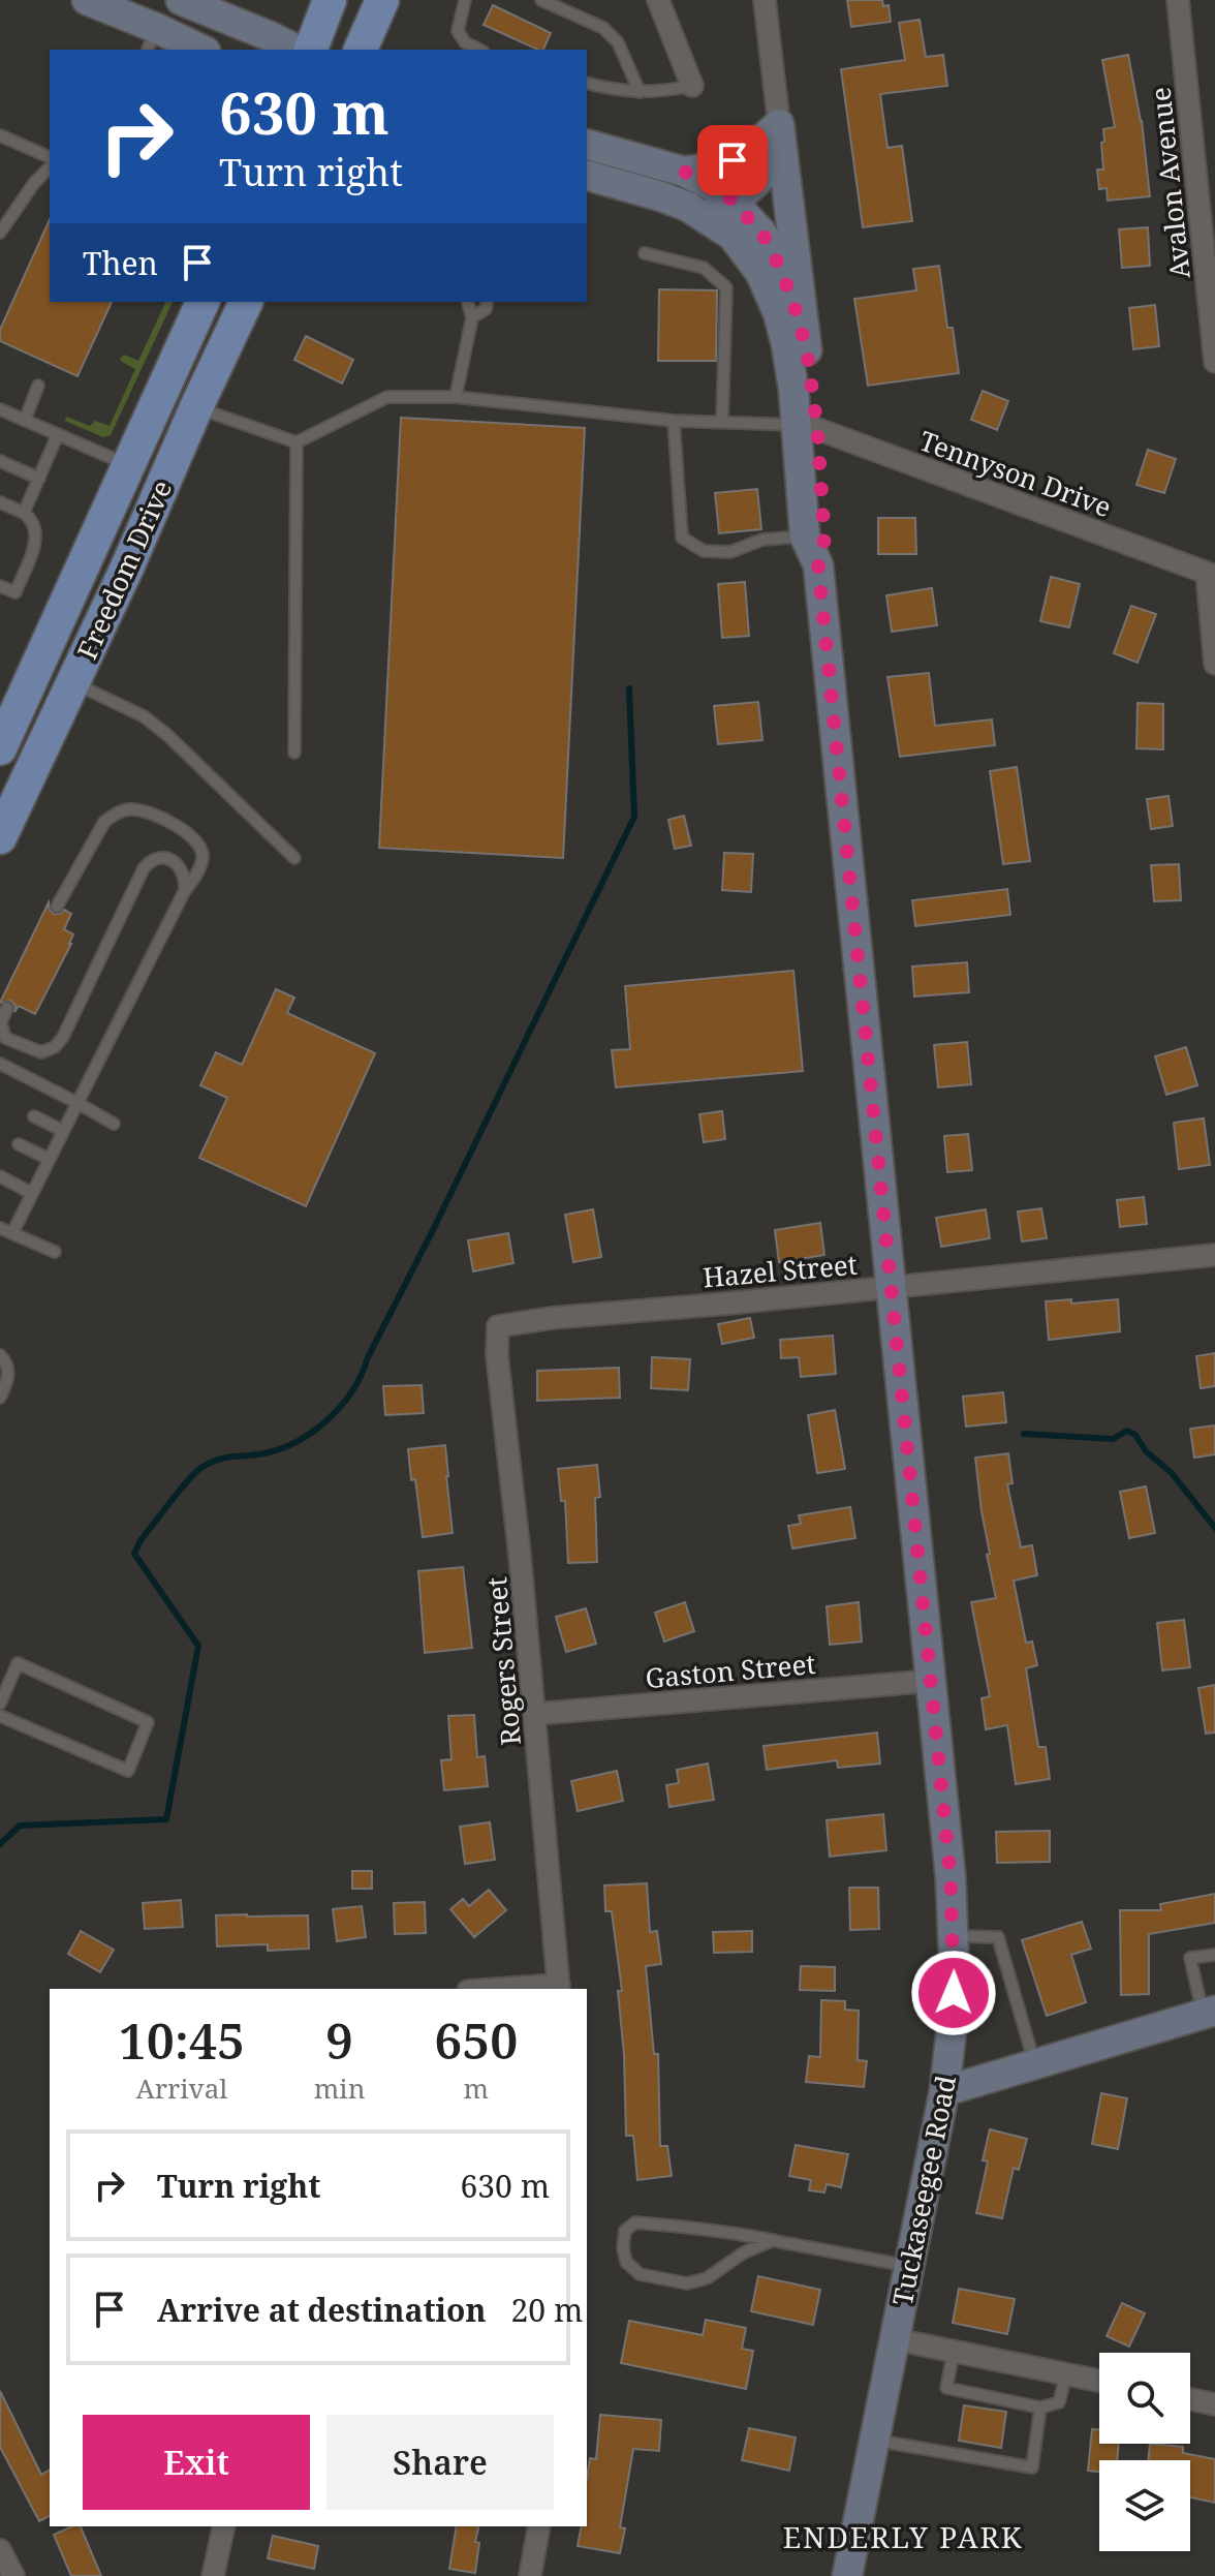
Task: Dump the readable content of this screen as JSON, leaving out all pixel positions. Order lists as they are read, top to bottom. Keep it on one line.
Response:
{"streets":{"main road":["Freedom Drive","Tuckaseegee Road"],"street":["Avalon Avenue","Tennyson Drive","Hazel Street","Rogers Street","Gaston Street"]},"crossings":[["Tennyson Drive","Tuckaseegee Road"],["Hazel Street","Rogers Street"],["Hazel Street","Tuckaseegee Road"],["Rogers Street","Gaston Street"],["Gaston Street","Tuckaseegee Road"]],"districts":["ENDERLY PARK"],"page":{"turn":["630 m","Turn right"],"then":"Then","eta":["10:45","Arrival","9","min","650","m"],"list":[{"name":"Turn right","value":"630 m"},{"name":"Arrive at destination","value":"20 m"}],"buttons":["Exit","Share"]}}
